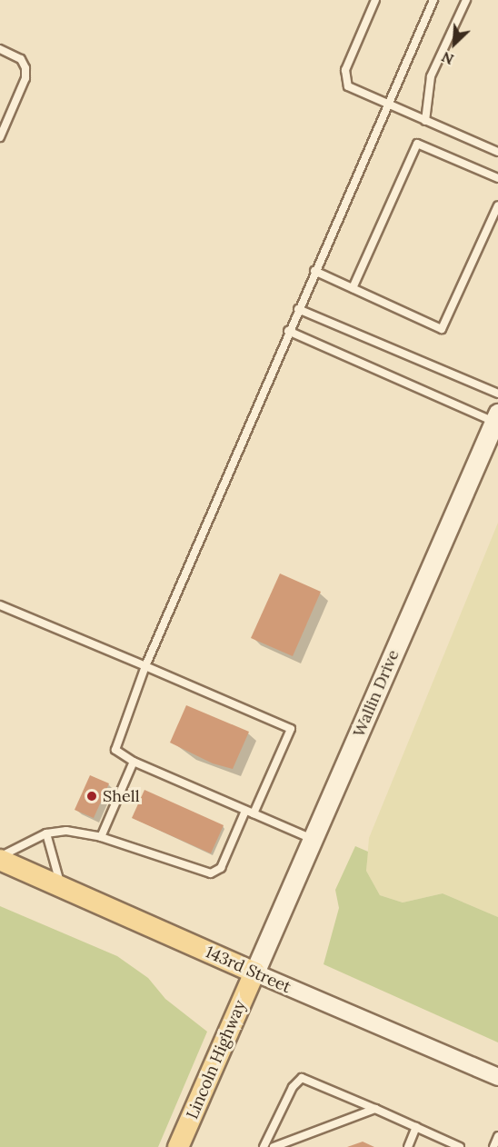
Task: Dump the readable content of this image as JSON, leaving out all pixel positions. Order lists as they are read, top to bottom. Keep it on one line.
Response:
{"streets":{"main road":["Wallin Drive","143rd Street","Lincoln Highway"]},"crossings":[["Wallin Drive","143rd Street"],["Wallin Drive","Lincoln Highway"],["143rd Street","Lincoln Highway"]],"places":["Shell"],"north":"bottom left"}
